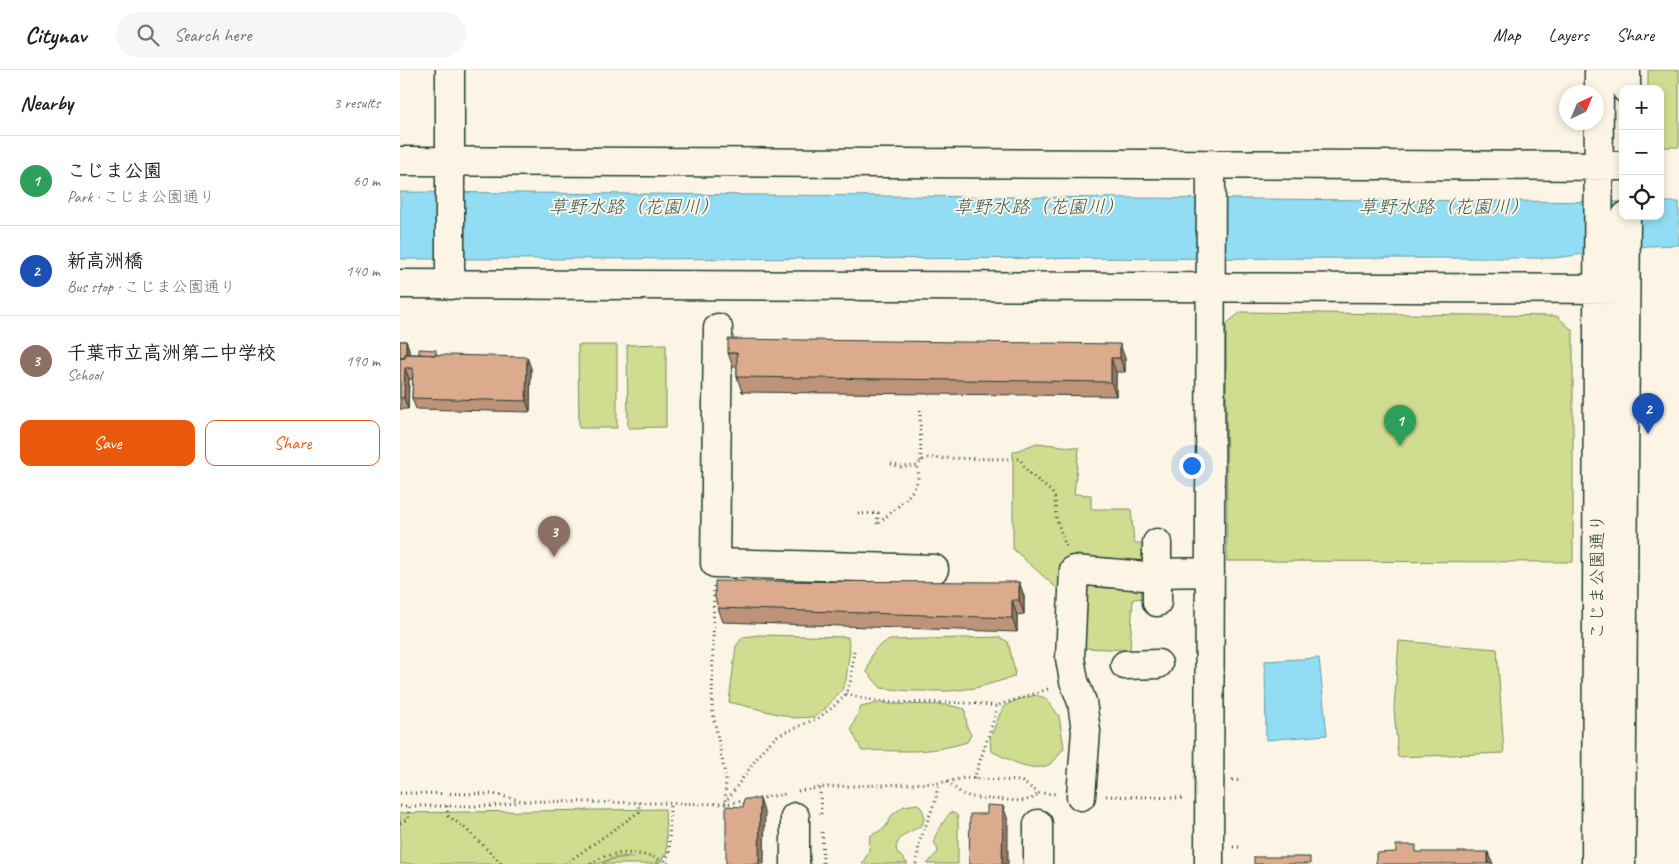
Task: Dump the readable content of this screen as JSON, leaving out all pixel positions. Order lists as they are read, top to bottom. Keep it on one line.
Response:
{"streets":{"street":["こじま公園通り"]},"water":["草野水路（花園川）"],"north":"top right","page":{"header":"Citynav","search":"Search here","nav":["Map","Layers","Share"],"heading":["Nearby","3 results"],"map_buttons":["+","−"],"list":[{"mark":"1","name":"こじま公園","note":"Park · こじま公園通り","value":"60 m"},{"mark":"2","name":"新高洲橋","note":"Bus stop · こじま公園通り","value":"140 m"},{"mark":"3","name":"千葉市立高洲第二中学校","note":"School","value":"190 m"}],"pins":["2","1","3"],"buttons":["Save","Share"]}}
